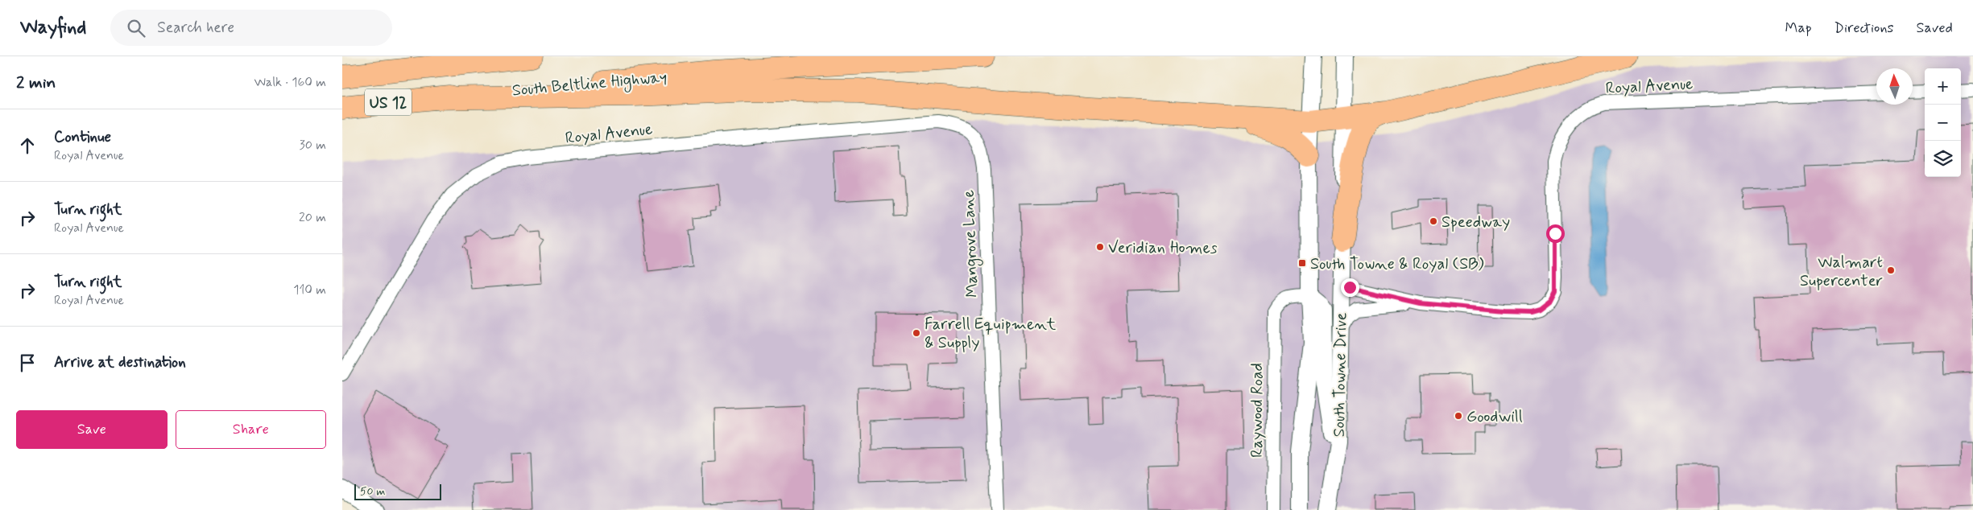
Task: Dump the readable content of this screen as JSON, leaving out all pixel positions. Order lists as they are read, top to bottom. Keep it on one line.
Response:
{"streets":{"highway":["South Beltline Highway","US 12"],"street":["Royal Avenue","Mangrove Lane","South Towne Drive","Raywood Road"]},"crossings":[["Royal Avenue","Mangrove Lane"],["Royal Avenue","South Towne Drive"],["South Towne Drive","Raywood Road"]],"places":{"other":["Speedway","Veridian Homes","Walmart Supercenter","Farrell Equipment & Supply","Goodwill"],"transit":["South Towne & Royal (SB)"]},"scale_bar":"50 m","north":"top","page":{"header":"Wayfind","search":"Search here","nav":["Map","Directions","Saved"],"heading":["2 min","Walk · 160 m"],"map_buttons":["+","−"],"list":[["Continue","Royal Avenue","30 m"],["Turn right","Royal Avenue","20 m"],["Turn right","Royal Avenue","110 m"],"Arrive at destination"],"buttons":["Save","Share"],"scale":"50 m"}}
